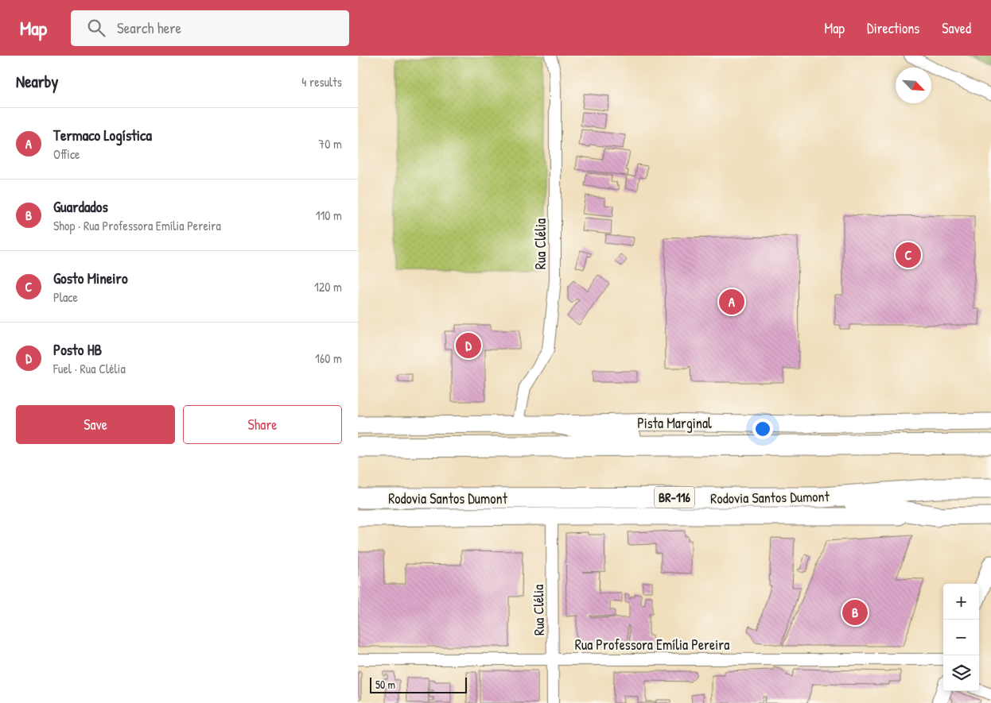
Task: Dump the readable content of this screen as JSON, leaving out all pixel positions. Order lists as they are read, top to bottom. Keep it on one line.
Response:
{"streets":{"highway":["BR-116","Rodovia Santos Dumont"],"main road":["Pista Marginal"],"street":["Rua Clélia","Rua Professora Emília Pereira"]},"crossings":[["Rua Clélia","Pista Marginal"],["Rua Clélia","BR-116"],["Rua Clélia","Rua Professora Emília Pereira"]],"scale_bar":"50 m","north":"bottom right","page":{"header":"Map","search":"Search here","nav":["Map","Directions","Saved"],"heading":["Nearby","4 results"],"list":[{"mark":"A","name":"Termaco Logística","note":"Office","value":"70 m"},{"mark":"B","name":"Guardados","note":"Shop · Rua Professora Emília Pereira","value":"110 m"},{"mark":"C","name":"Gosto Mineiro","note":"Place","value":"120 m"},{"mark":"D","name":"Posto HB","note":"Fuel · Rua Clélia","value":"160 m"}],"pins":["C","A","D","B"],"buttons":["Save","Share"],"map_buttons":["+","−"],"scale":"50 m"}}
